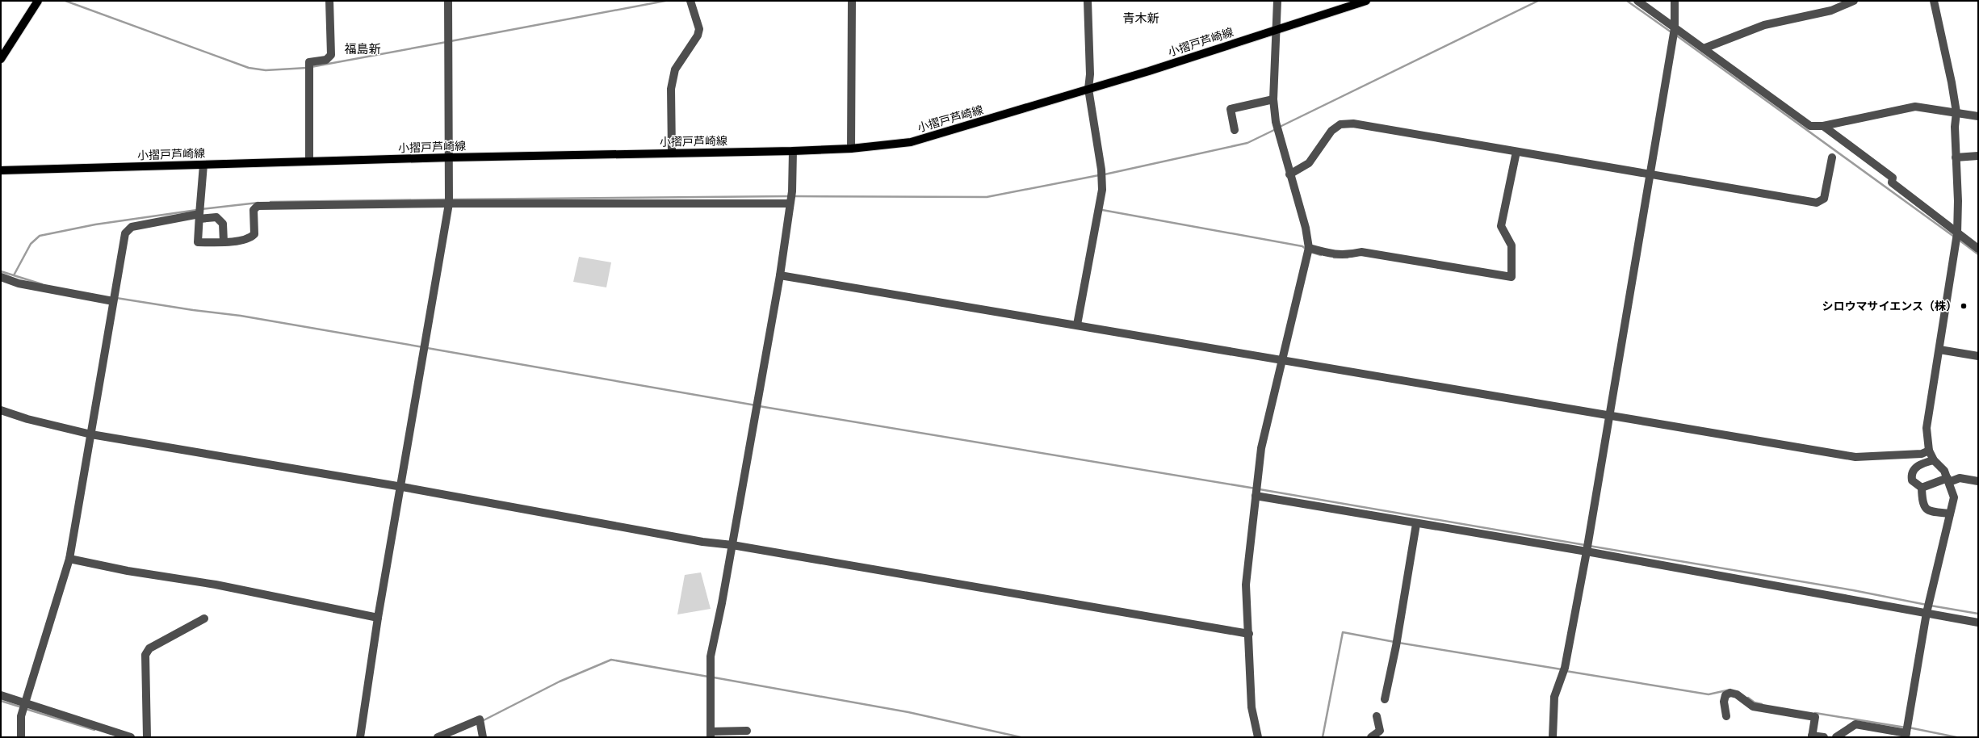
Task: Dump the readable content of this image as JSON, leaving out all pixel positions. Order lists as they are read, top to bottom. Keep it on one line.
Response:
{"streets":{"main road":["小摺戸芦崎線"]},"districts":["青木新","福島新"],"places":["シロウマサイエンス（株）"]}
